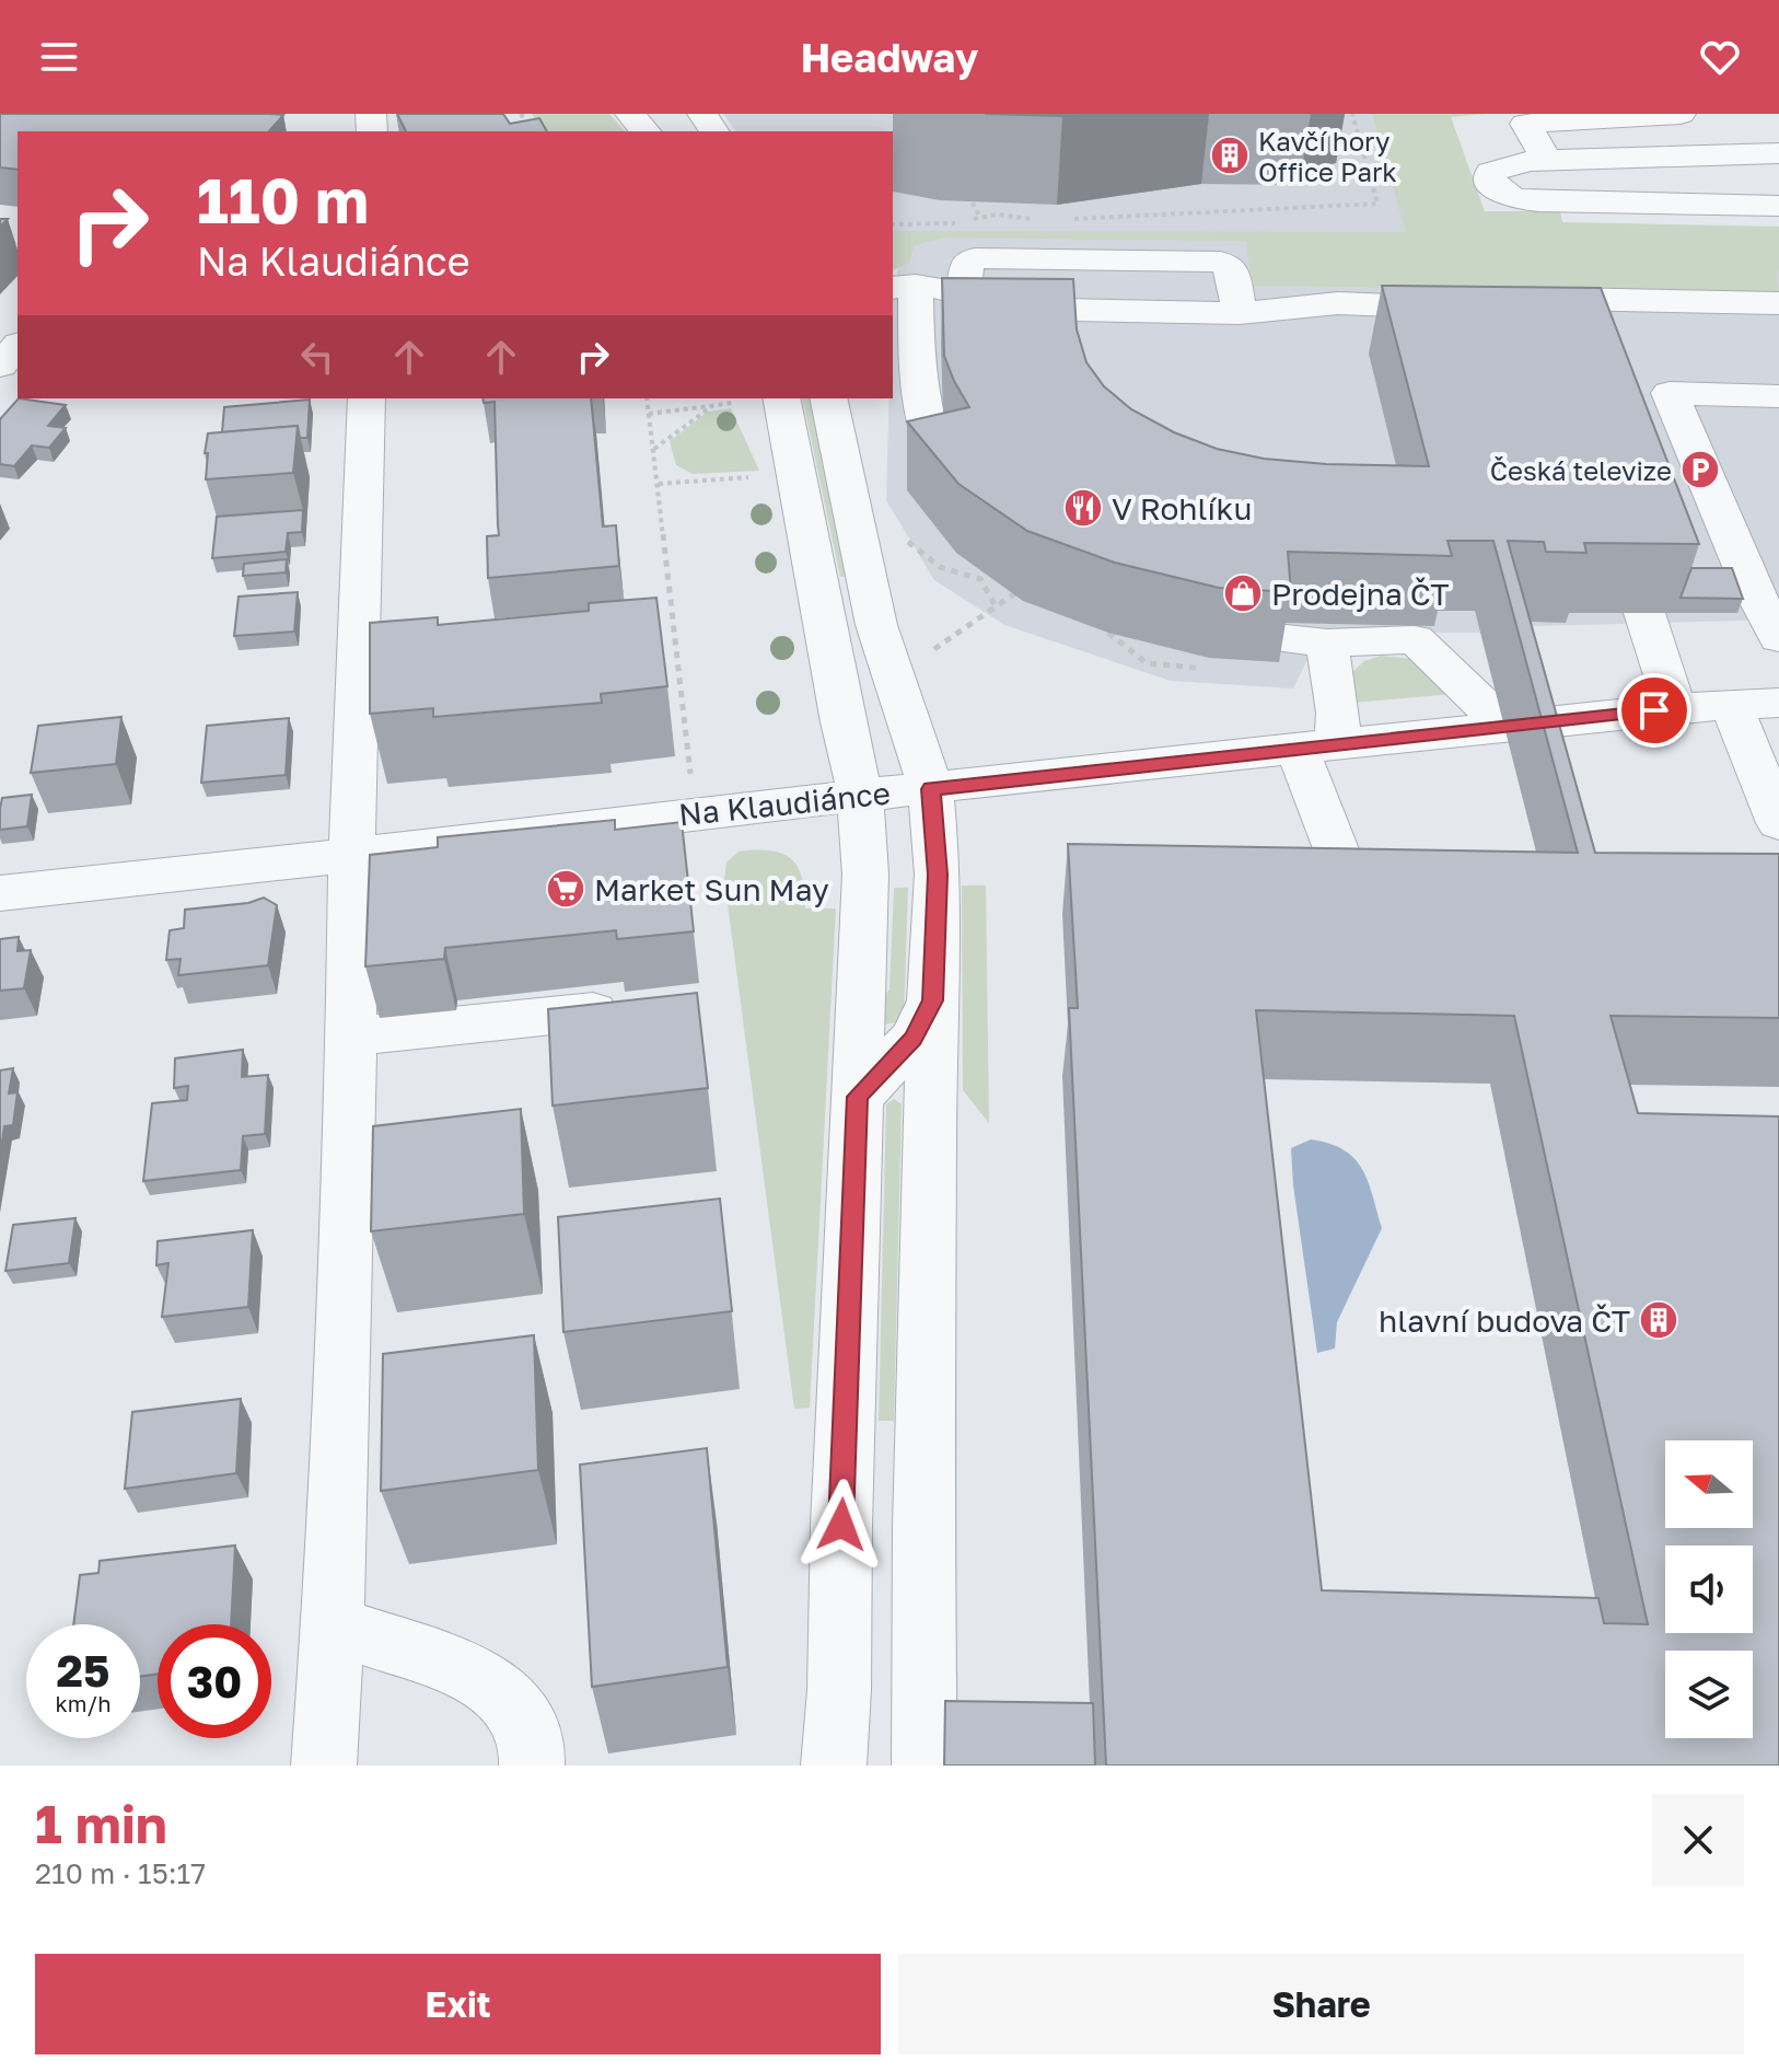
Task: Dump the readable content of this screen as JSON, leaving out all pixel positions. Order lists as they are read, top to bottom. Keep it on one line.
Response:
{"streets":{"street":["Na Klaudiánce"]},"places":{"building":["Kavčí hory Office Park","hlavní budova ČT"],"parking":["Česká televize"],"restaurant":["V Rohlíku"],"shop":["Prodejna ČT"],"supermarket":["Market Sun May"]},"north":"left","page":{"header":"Headway","turn":["110 m","Na Klaudiánce"],"speed":"25 km/h","limit":"30","heading":["1 min","210 m · 15:17"],"buttons":["Exit","Share"]}}
